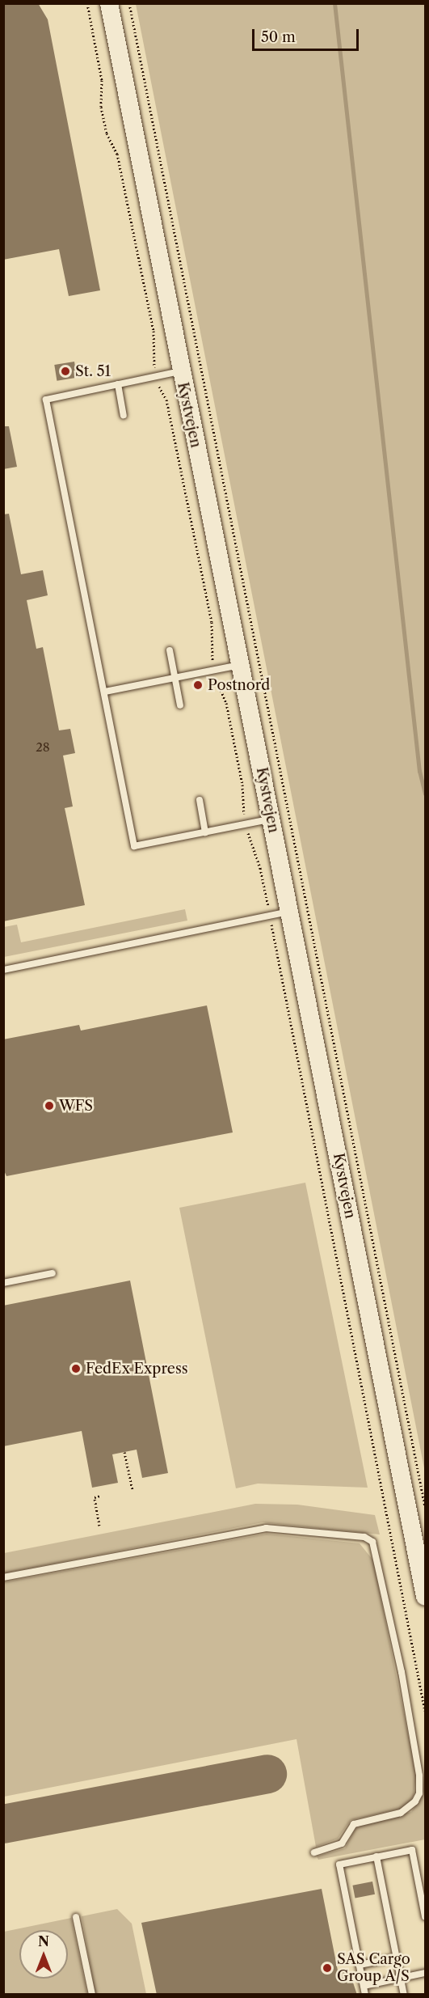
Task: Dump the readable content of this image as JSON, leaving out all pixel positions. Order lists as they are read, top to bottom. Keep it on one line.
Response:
{"streets":{"street":["Kystvejen"]},"places":["St. 51","Postnord","WFS","FedEx Express","SAS Cargo Group A/S"],"house_numbers":["28"],"scale_bar":"50 m","north":"top"}
